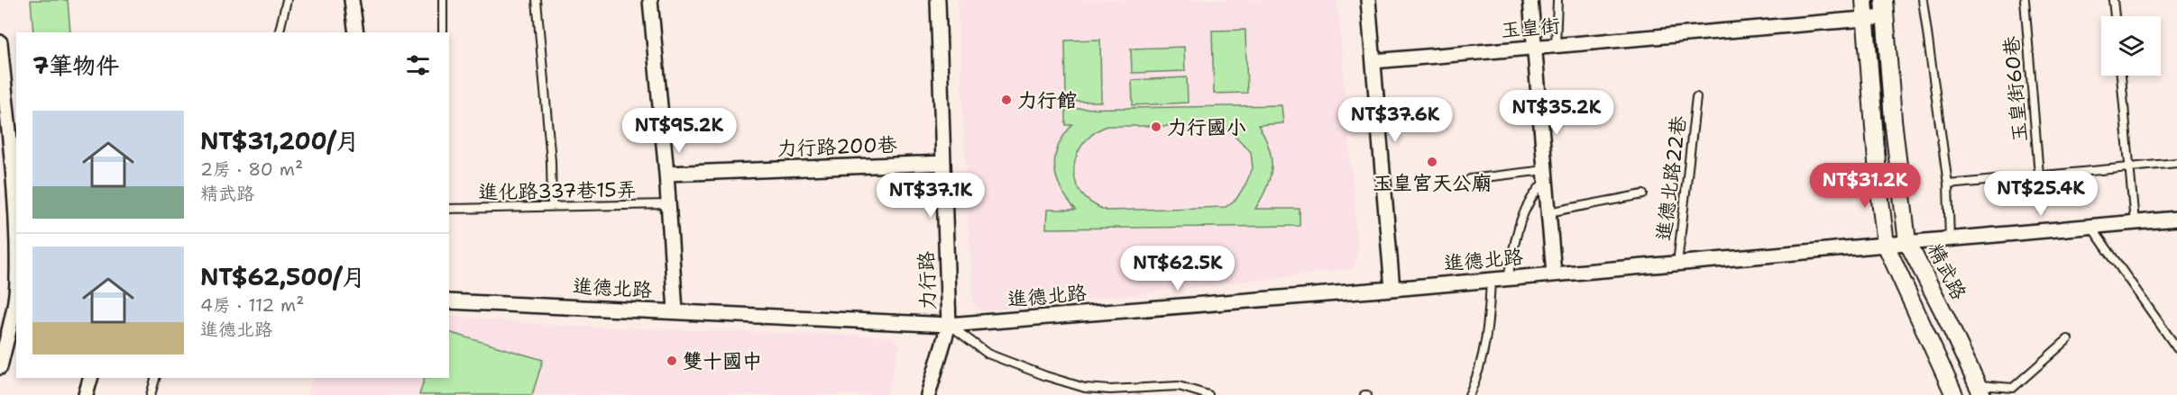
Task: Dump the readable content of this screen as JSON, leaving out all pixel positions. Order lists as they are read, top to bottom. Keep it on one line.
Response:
{"streets":{"street":["玉皇街","力行路200巷","進德北路","精武路","力行路"],"lane":["玉皇街60巷","進德北路22巷","進化路337巷15弄"]},"crossings":[["玉皇街","精武路"],["力行路200巷","力行路"],["進德北路22巷","進德北路"],["進德北路","精武路"],["進德北路","力行路"]],"places":["力行館","力行國小","玉皇宮天公廟","雙十國中"],"page":{"heading":"7筆物件","price":["NT$35.2K","NT$37.6K","NT$95.2K","NT$31.2K","NT$25.4K","NT$37.1K","NT$62.5K"],"list":[{"name":"NT$31,200/月","note":"2房 · 80 m² · 精武路"},{"name":"NT$62,500/月","note":"4房 · 112 m² · 進德北路"}]}}
